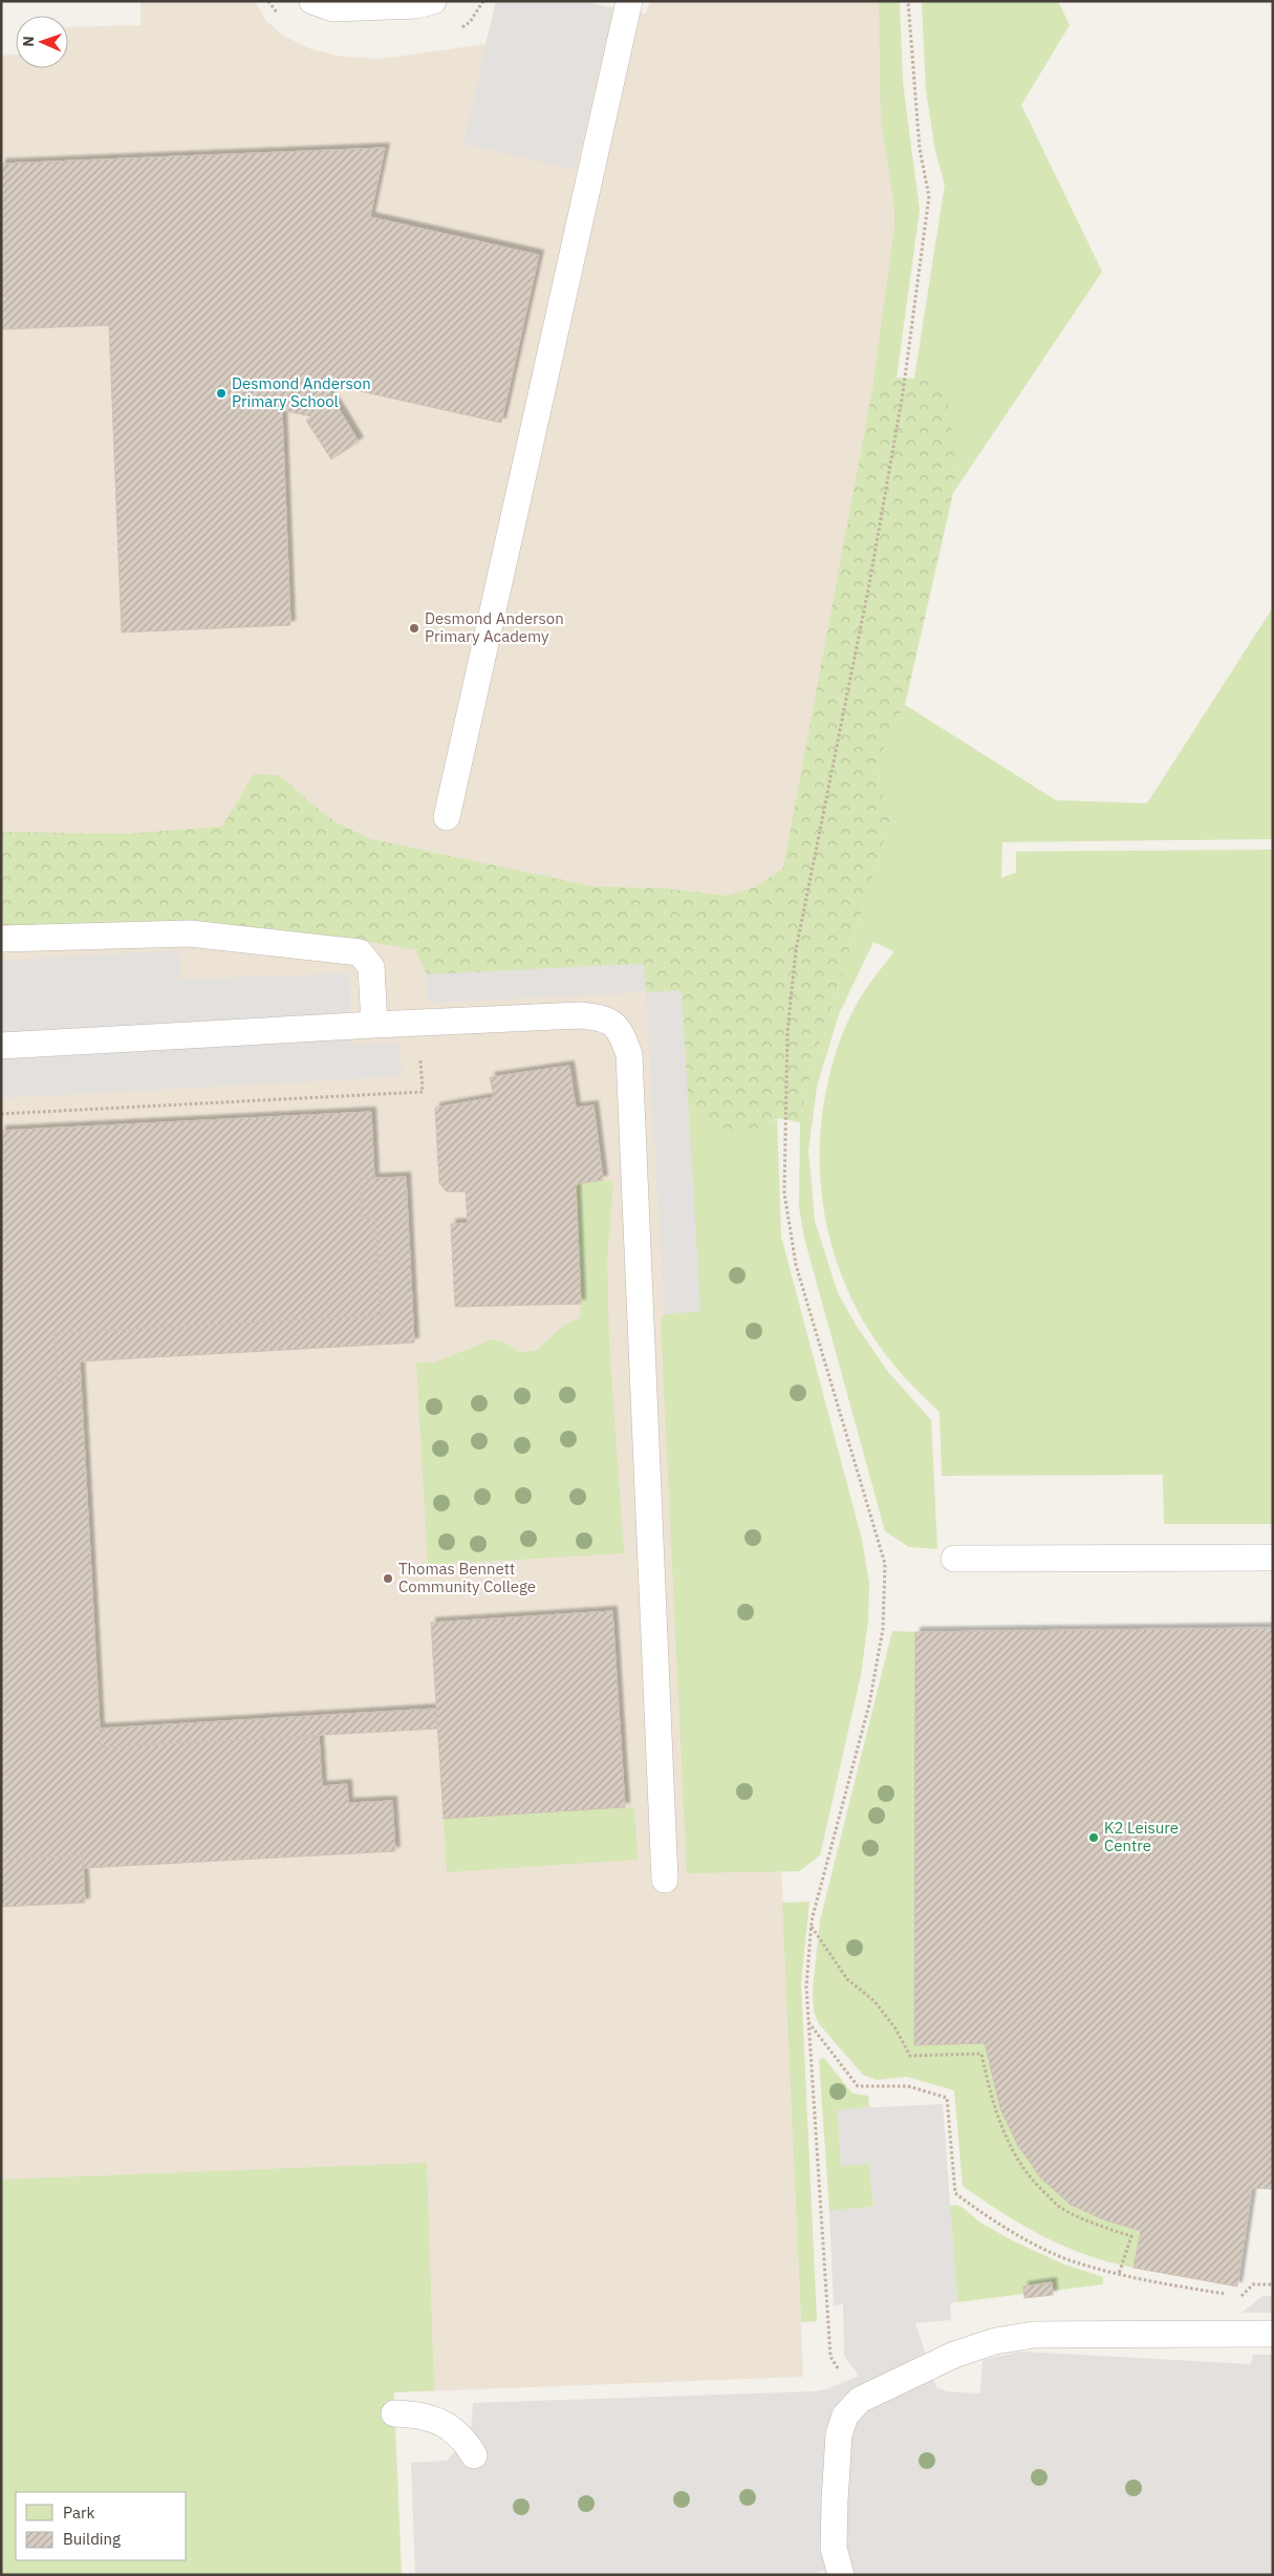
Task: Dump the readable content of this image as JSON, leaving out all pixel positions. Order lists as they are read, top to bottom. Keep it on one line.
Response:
{"places":["Desmond Anderson Primary School","Desmond Anderson Primary Academy","Thomas Bennett Community College","K2 Leisure Centre"],"legend":["Park","Building"],"north":"left"}
